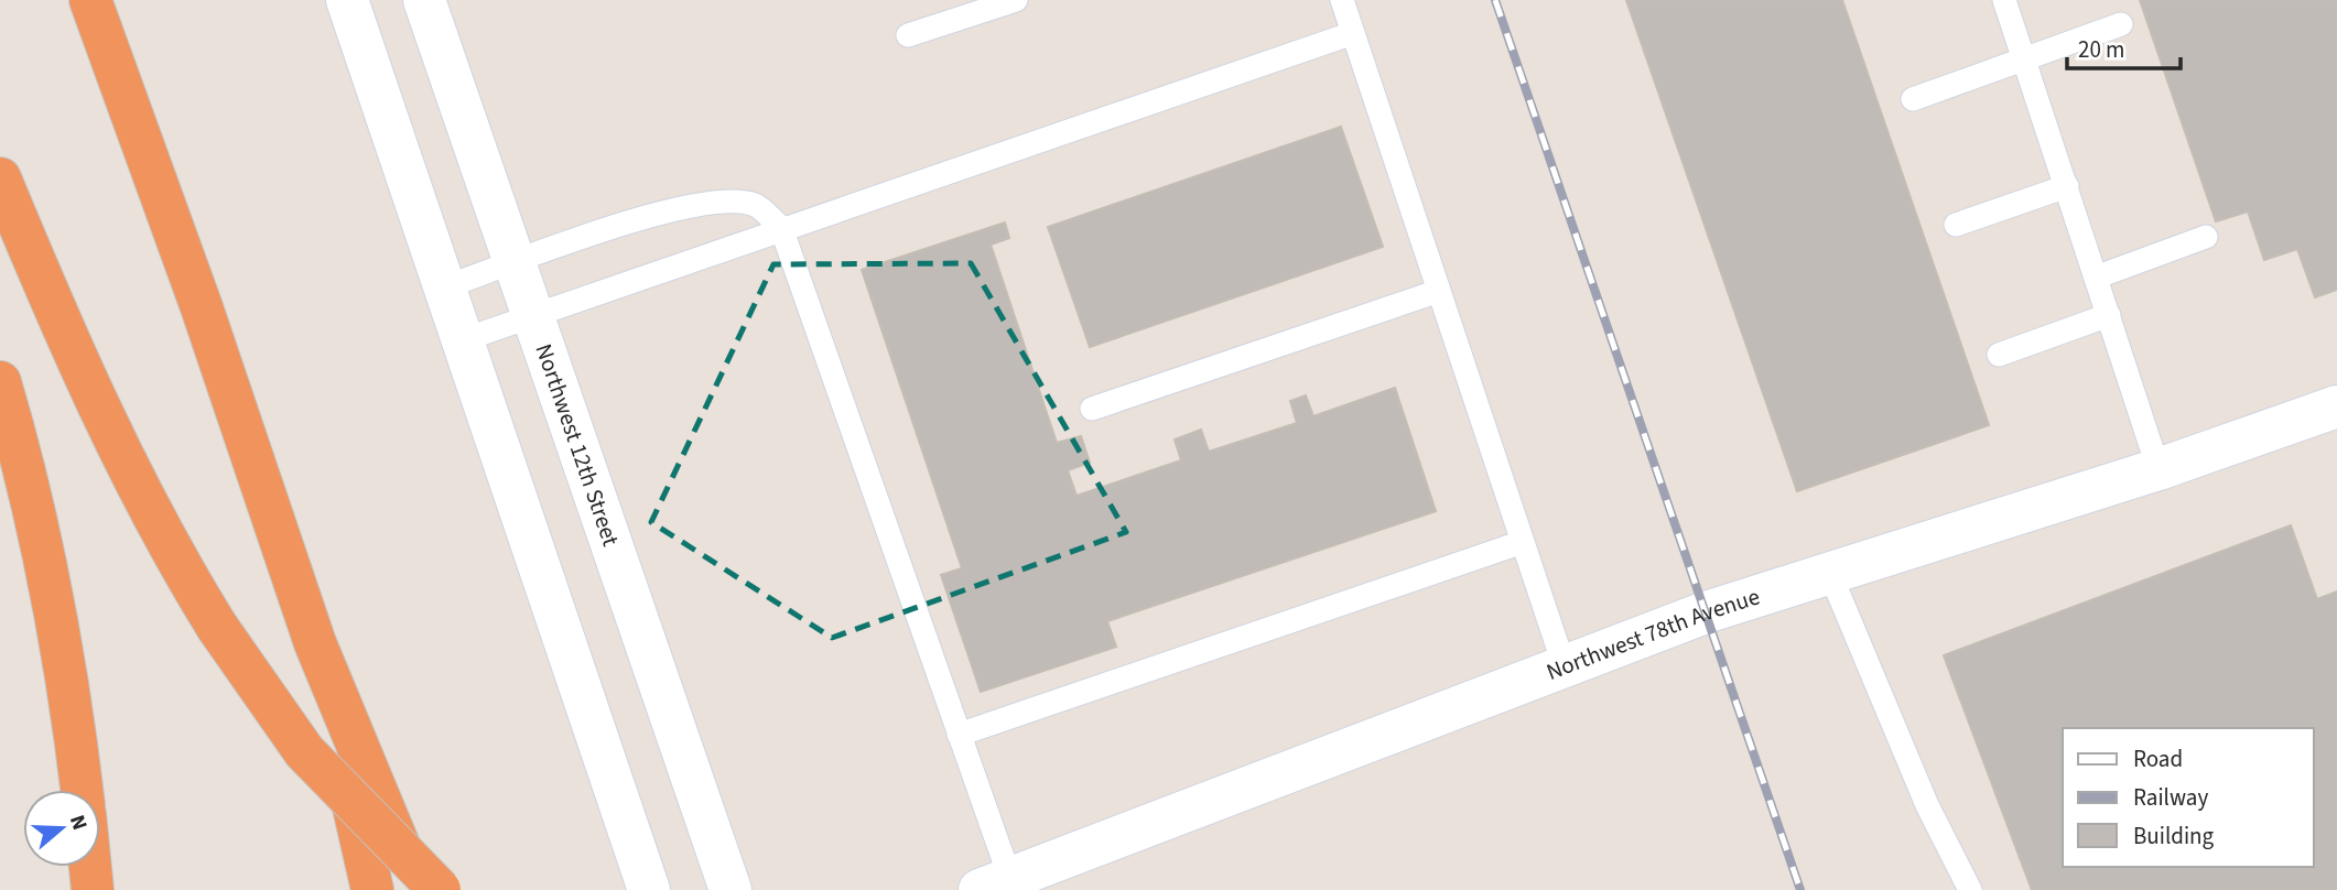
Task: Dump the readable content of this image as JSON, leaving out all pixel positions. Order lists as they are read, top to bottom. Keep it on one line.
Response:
{"streets":{"main road":["Northwest 12th Street","Northwest 78th Avenue"]},"legend":["Road","Railway","Building"],"scale_bar":"20 m","north":"right"}
